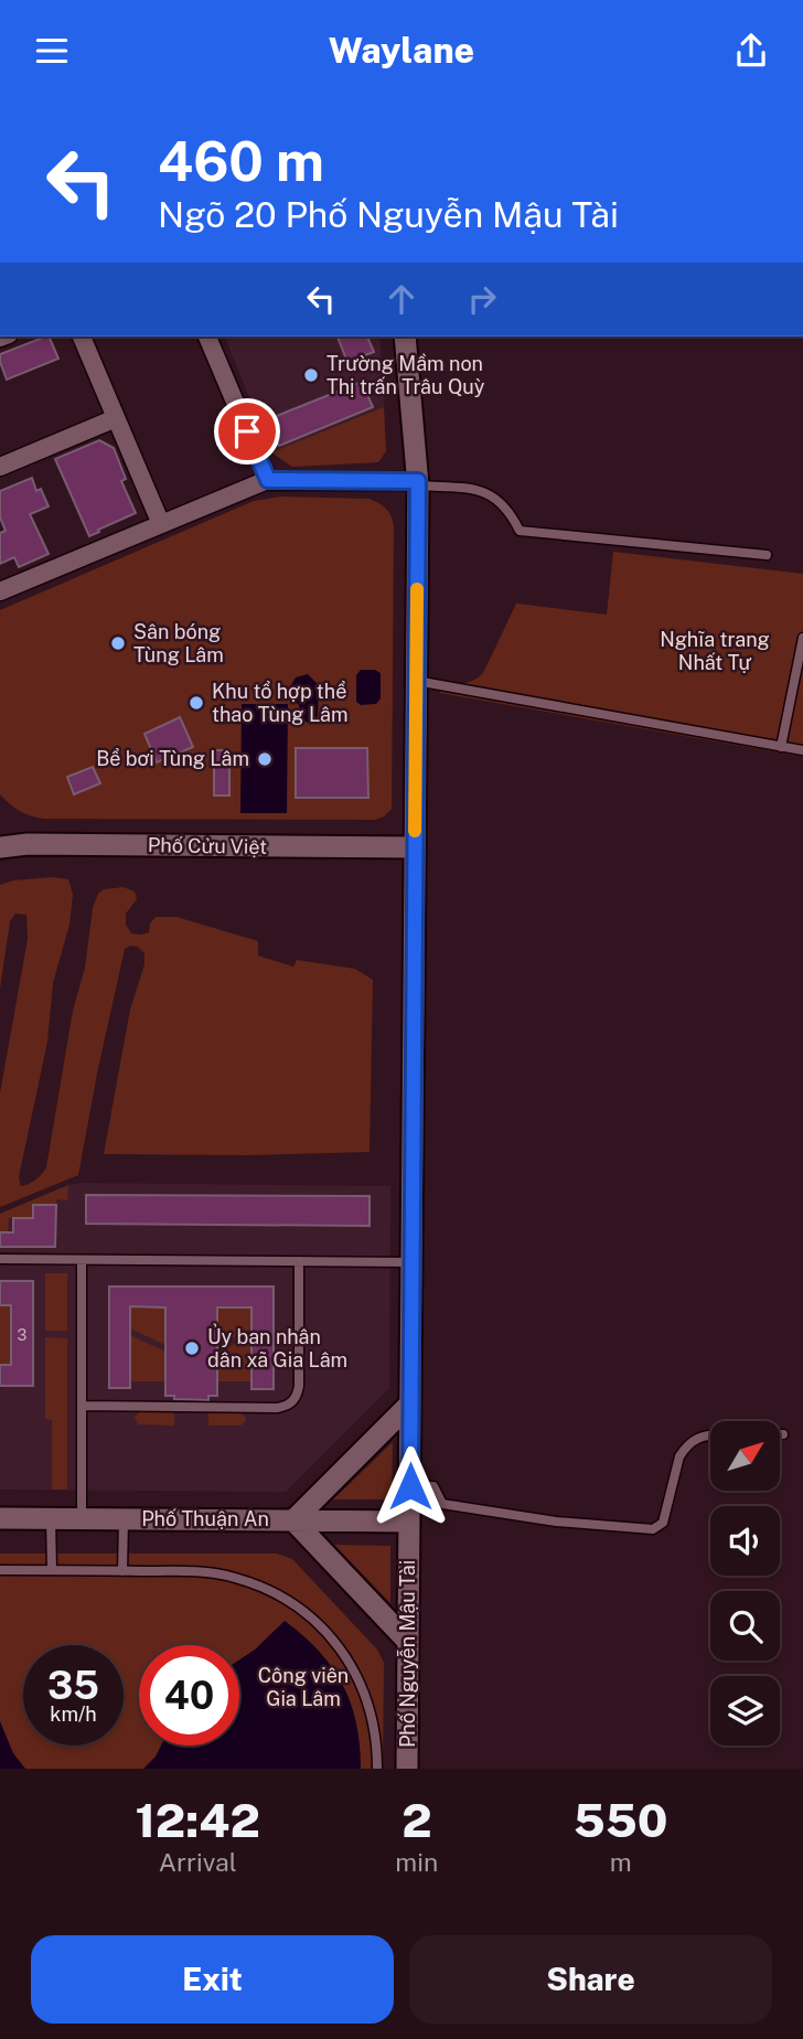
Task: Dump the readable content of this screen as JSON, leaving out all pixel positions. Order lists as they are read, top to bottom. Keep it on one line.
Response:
{"streets":{"street":["Phố Cửu Việt","Phố Thuận An","Phố Nguyễn Mậu Tài"]},"crossings":[["Phố Cửu Việt","Phố Nguyễn Mậu Tài"],["Phố Thuận An","Phố Nguyễn Mậu Tài"]],"parks":["Nghĩa trang Nhất Tự","Công viên Gia Lâm"],"places":["Trường Mầm non Thị trấn Trâu Quỳ","Sân bóng Tùng Lâm","Khu tổ hợp thể thao Tùng Lâm","Bể bơi Tùng Lâm","Ủy ban nhân dân xã Gia Lâm"],"house_numbers":["3"],"north":"top right","page":{"header":"Waylane","turn":["460 m","Ngõ 20 Phố Nguyễn Mậu Tài"],"speed":"35 km/h","limit":"40","eta":["12:42","Arrival","2","min","550","m"],"buttons":["Exit","Share"]}}
